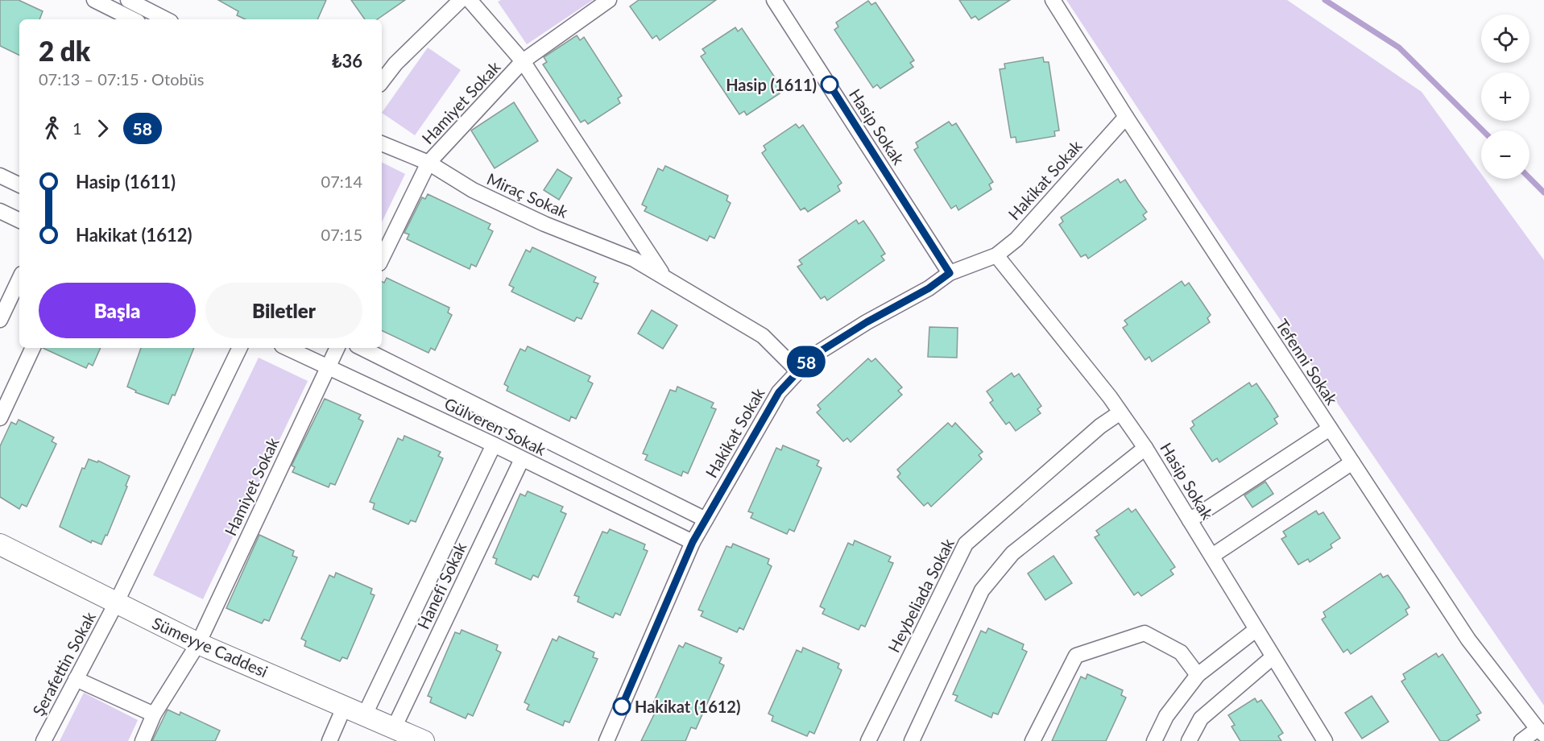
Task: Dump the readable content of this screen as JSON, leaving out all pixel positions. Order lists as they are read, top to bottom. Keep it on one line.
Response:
{"streets":{"street":["Hamiyet Sokak","Hasip Sokak","Hakikat Sokak","Miraç Sokak","Tefenni Sokak","Gülveren Sokak","Hanefi Sokak","Heybeliada Sokak","Sümeyye Caddesi","Şerafettin Sokak"]},"crossings":[["Hamiyet Sokak","Miraç Sokak"],["Hamiyet Sokak","Gülveren Sokak"],["Hamiyet Sokak","Sümeyye Caddesi"],["Hasip Sokak","Hakikat Sokak"],["Hasip Sokak","Heybeliada Sokak"],["Hakikat Sokak","Miraç Sokak"],["Hakikat Sokak","Tefenni Sokak"],["Hakikat Sokak","Gülveren Sokak"],["Gülveren Sokak","Hanefi Sokak"],["Hanefi Sokak","Sümeyye Caddesi"],["Sümeyye Caddesi","Şerafettin Sokak"]],"places":["Hasip (1611)","Hakikat (1612)"],"lines":["bus line 58"],"page":{"on_map":"58","map_buttons":["+","−"],"heading":["2 dk","07:13 – 07:15 · Otobüs","₺36"],"legs":["1","58"],"list":[{"name":"Hasip (1611)","value":"07:14"},{"name":"Hakikat (1612)","value":"07:15"}],"buttons":["Başla","Biletler"]}}
